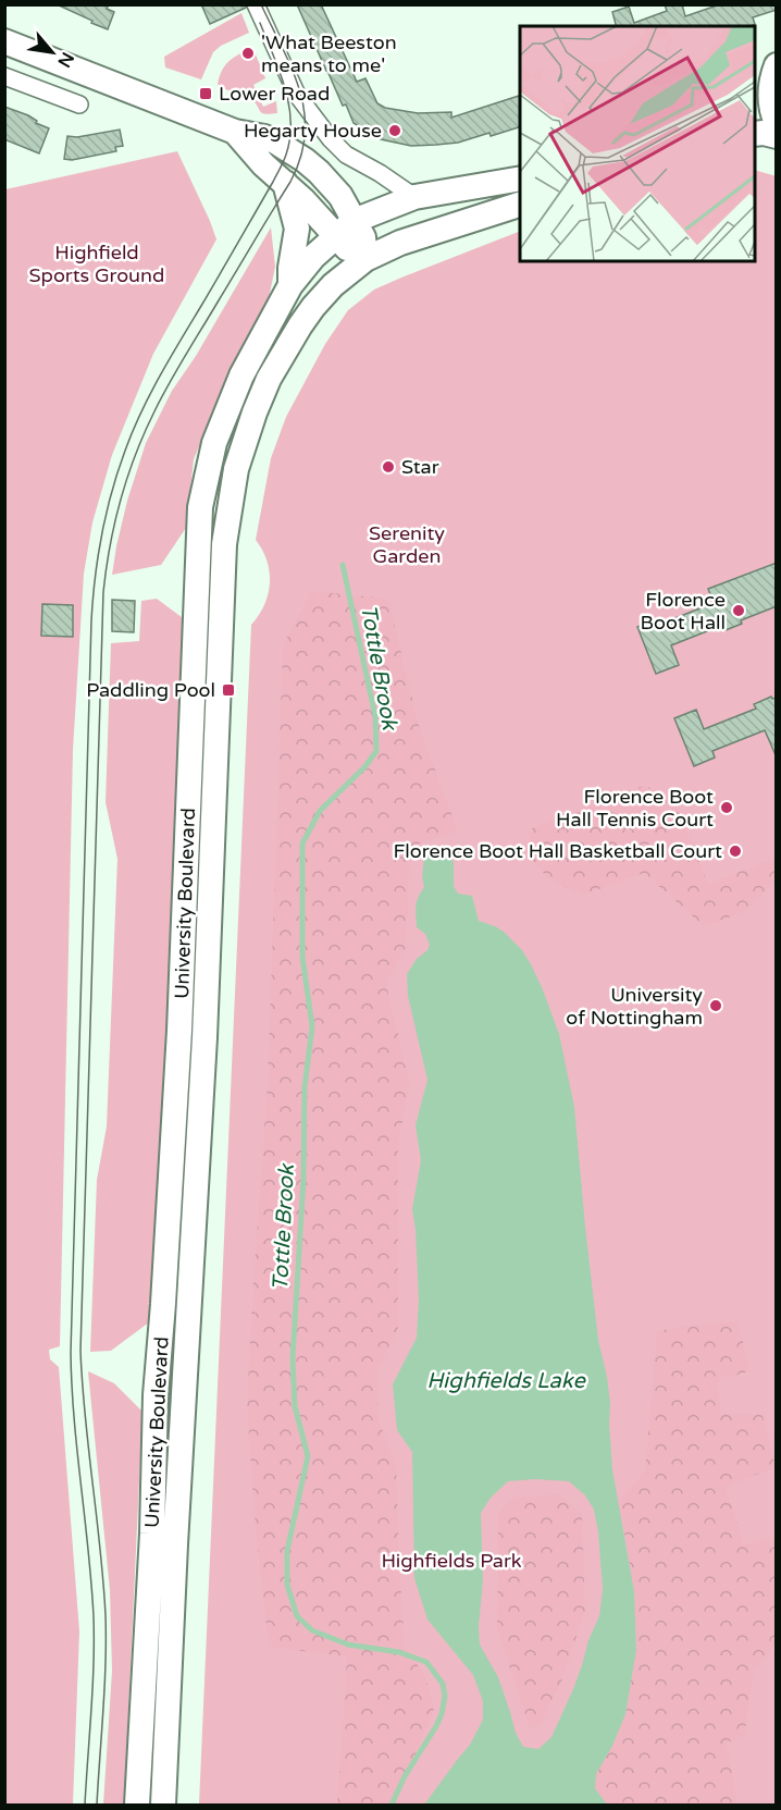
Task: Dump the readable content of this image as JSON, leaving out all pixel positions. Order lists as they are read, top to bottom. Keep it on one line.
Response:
{"streets":{"main road":["University Boulevard"]},"water":["Tottle Brook","Highfields Lake"],"parks":["Highfield Sports Ground","Serenity Garden","Highfields Park"],"places":{"other":["'What Beeston means to me'","Hegarty House","Star","Florence Boot Hall","Florence Boot Hall Tennis Court","Florence Boot Hall Basketball Court","University of Nottingham"],"transit":["Lower Road","Paddling Pool"]},"north":"bottom right"}
